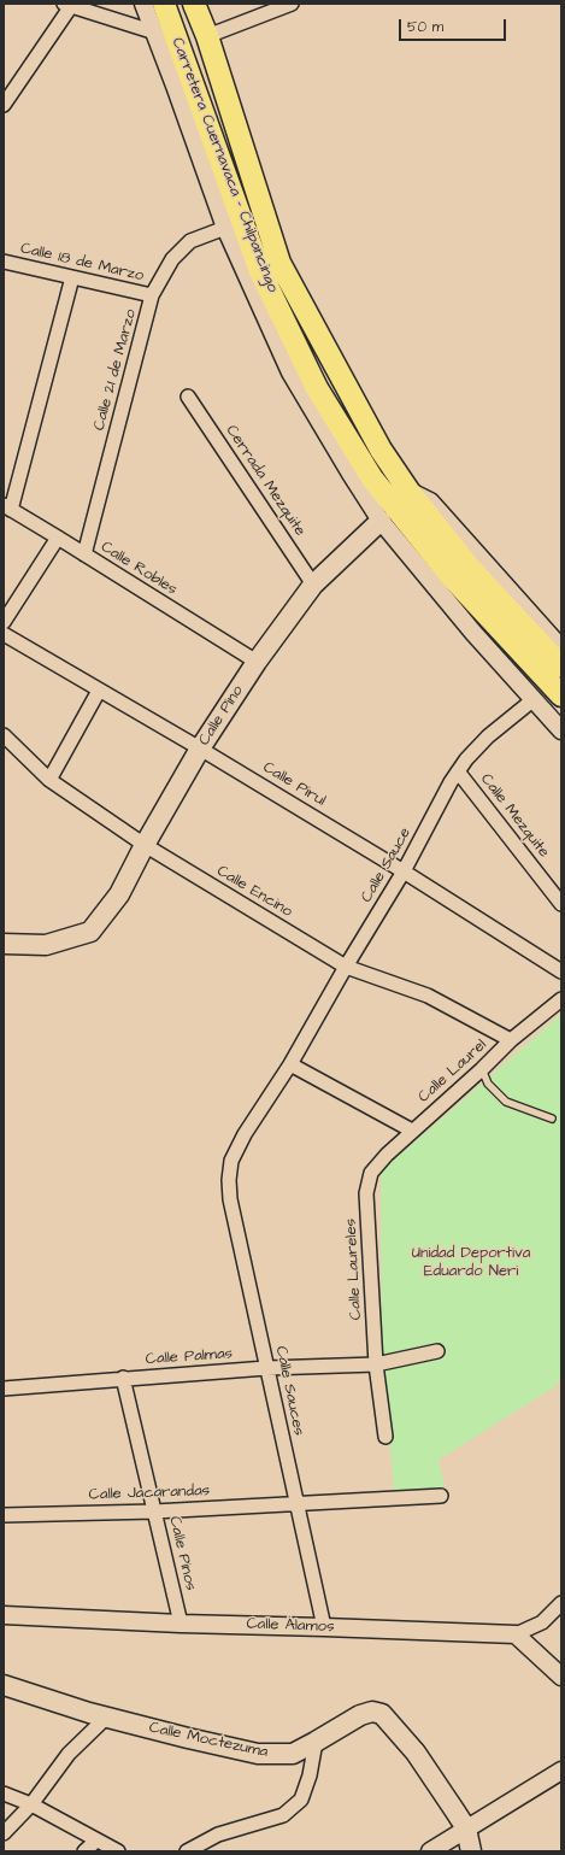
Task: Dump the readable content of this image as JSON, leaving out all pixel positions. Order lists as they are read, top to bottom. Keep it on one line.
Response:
{"streets":{"main road":["Carretera Cuernavaca - Chilpancingo","Calle Pino","Calle Moctezuma"],"street":["Calle 18 de Marzo","Calle 21 de Marzo","Cerrada Mezquite","Calle Robles","Calle Pirul","Calle Mezquite","Calle Sauce","Calle Encino","Calle Laurel","Calle Laureles","Calle Palmas","Calle Sauces","Calle Jacarandas","Calle Pinos","Calle Álamos"]},"crossings":[["Calle 18 de Marzo","Calle 21 de Marzo"],["Calle 21 de Marzo","Calle Robles"],["Cerrada Mezquite","Calle Pino"],["Calle Robles","Calle Pino"],["Calle Pino","Calle Pirul"],["Calle Pino","Calle Encino"],["Calle Pirul","Calle Sauce"],["Calle Mezquite","Calle Sauce"],["Calle Sauce","Calle Encino"],["Calle Sauce","Calle Sauces"],["Calle Encino","Calle Laurel"],["Calle Laurel","Calle Laureles"],["Calle Laureles","Calle Palmas"],["Calle Palmas","Calle Sauces"],["Calle Palmas","Calle Pinos"],["Calle Sauces","Calle Jacarandas"],["Calle Sauces","Calle Álamos"],["Calle Jacarandas","Calle Pinos"],["Calle Pinos","Calle Álamos"]],"parks":["Unidad Deportiva Eduardo Neri"],"scale_bar":"50 m"}
